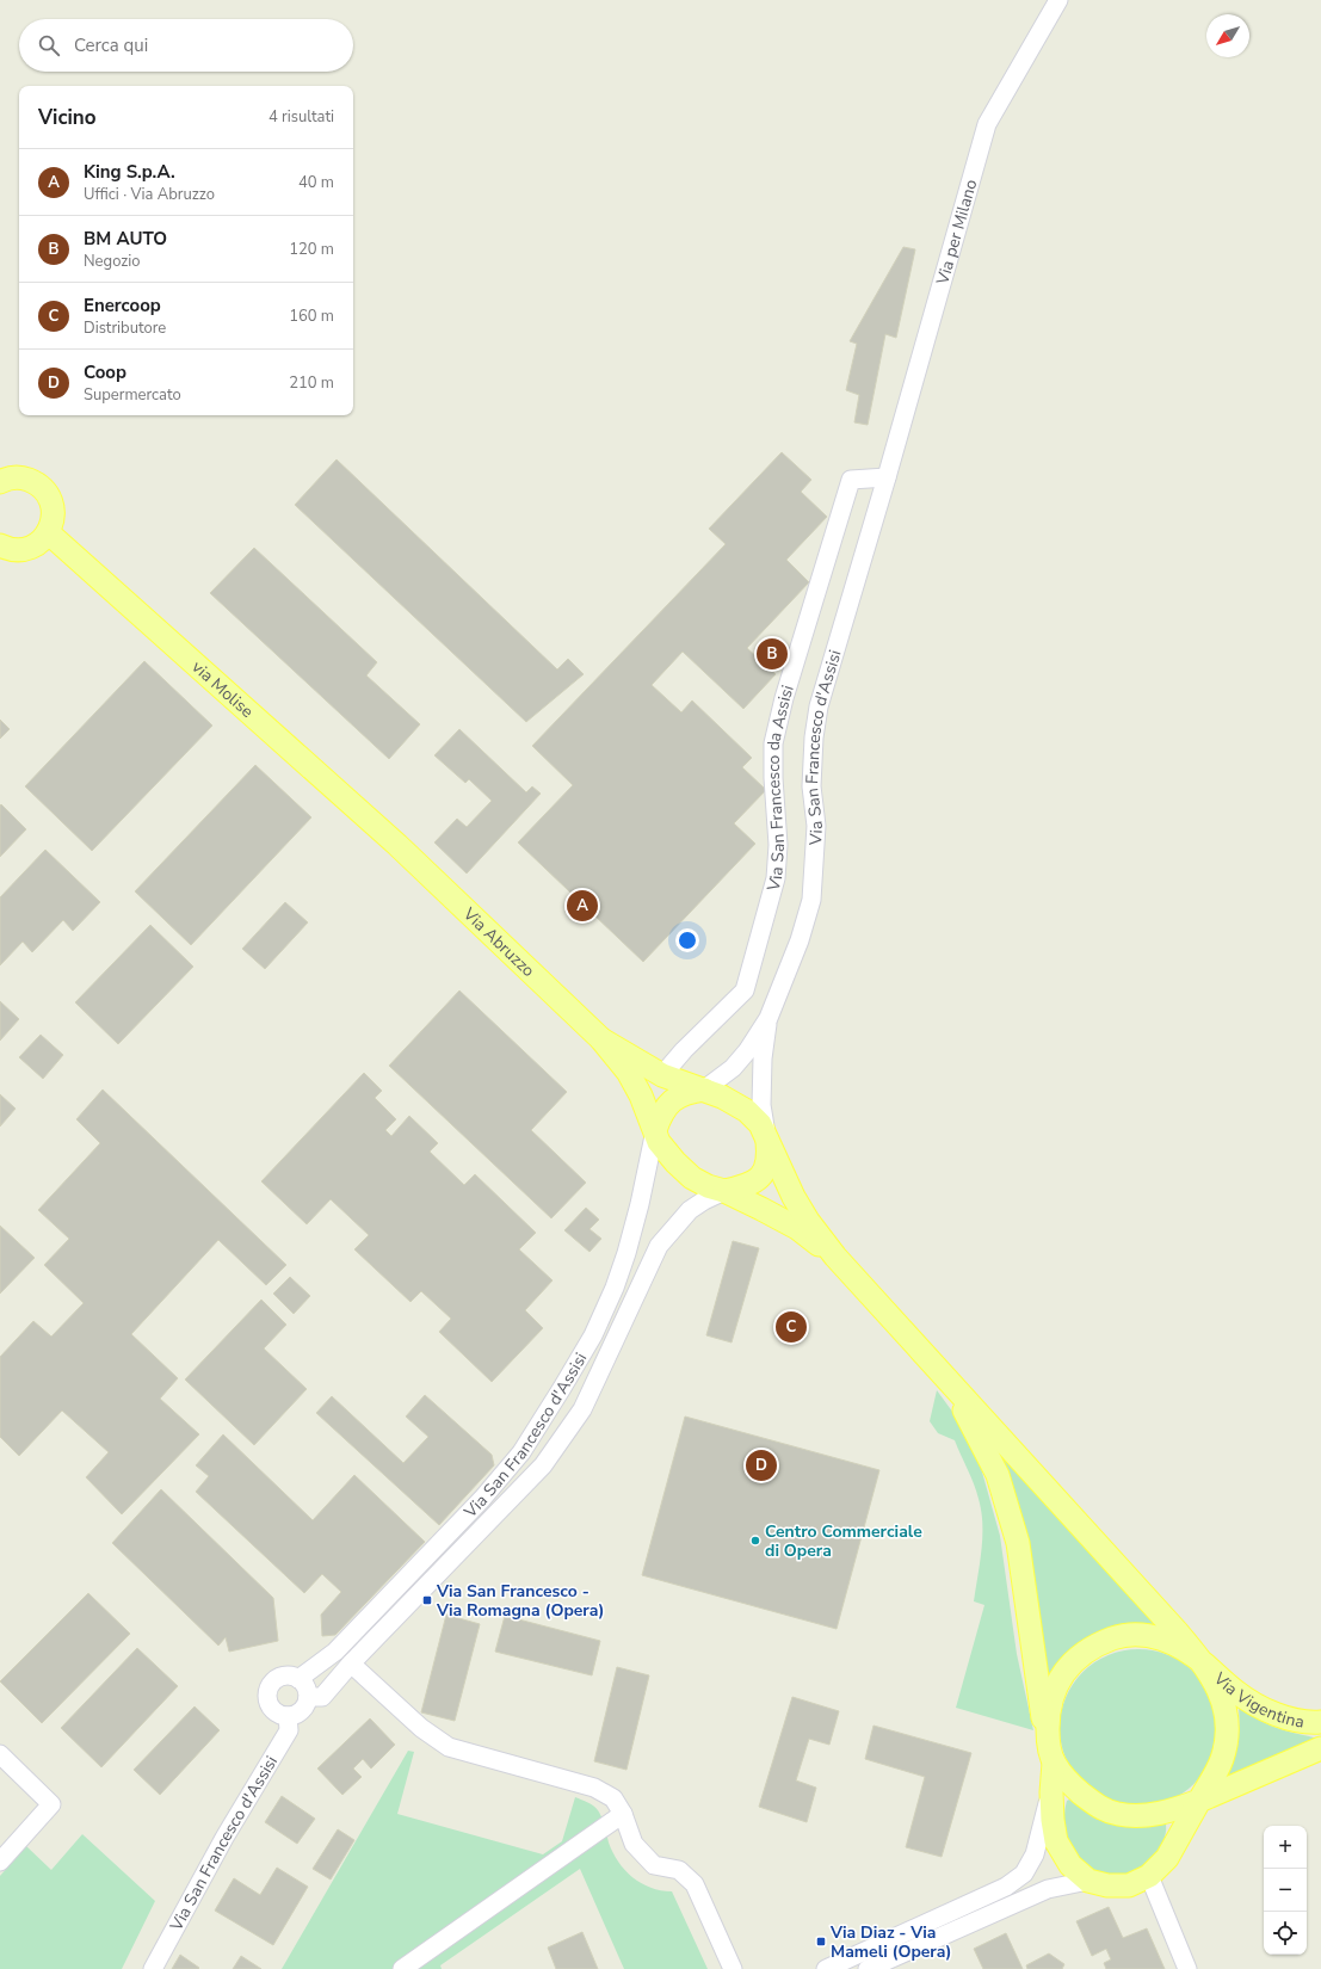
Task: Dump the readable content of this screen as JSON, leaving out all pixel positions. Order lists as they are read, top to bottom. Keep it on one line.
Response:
{"streets":{"main road":["via Molise","Via Abruzzo","Via Vigentina"],"street":["Via per Milano","Via San Francesco d'Assisi","Via San Francesco da Assisi"]},"crossings":[["Via per Milano","Via San Francesco d'Assisi"],["Via per Milano","Via San Francesco da Assisi"],["via Molise","Via Abruzzo"],["Via San Francesco d'Assisi","Via San Francesco da Assisi"],["Via San Francesco d'Assisi","Via Abruzzo"],["Via San Francesco da Assisi","Via Abruzzo"]],"places":{"other":["Centro Commerciale di Opera"],"transit":["Via San Francesco - Via Romagna (Opera)","Via Diaz - Via Mameli (Opera)"]},"north":"bottom left","page":{"search":"Cerca qui","heading":["Vicino","4 risultati"],"list":[{"mark":"A","name":"King S.p.A.","note":"Uffici · Via Abruzzo","value":"40 m"},{"mark":"B","name":"BM AUTO","note":"Negozio","value":"120 m"},{"mark":"C","name":"Enercoop","note":"Distributore","value":"160 m"},{"mark":"D","name":"Coop","note":"Supermercato","value":"210 m"}],"pins":["B","A","C","D"],"map_buttons":["+","−"]}}
